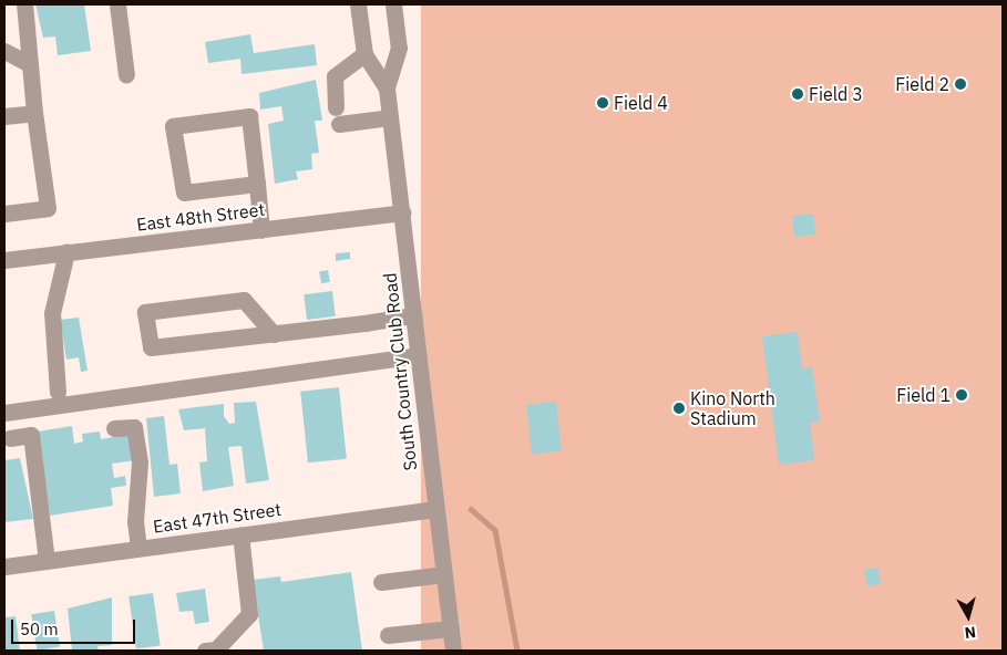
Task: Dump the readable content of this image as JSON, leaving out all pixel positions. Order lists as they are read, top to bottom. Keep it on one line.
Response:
{"streets":{"street":["East 48th Street","South Country Club Road","East 47th Street"]},"crossings":[["East 48th Street","South Country Club Road"],["South Country Club Road","East 47th Street"]],"places":["Field 2","Field 3","Field 4","Field 1","Kino North Stadium"],"scale_bar":"50 m","north":"bottom"}
